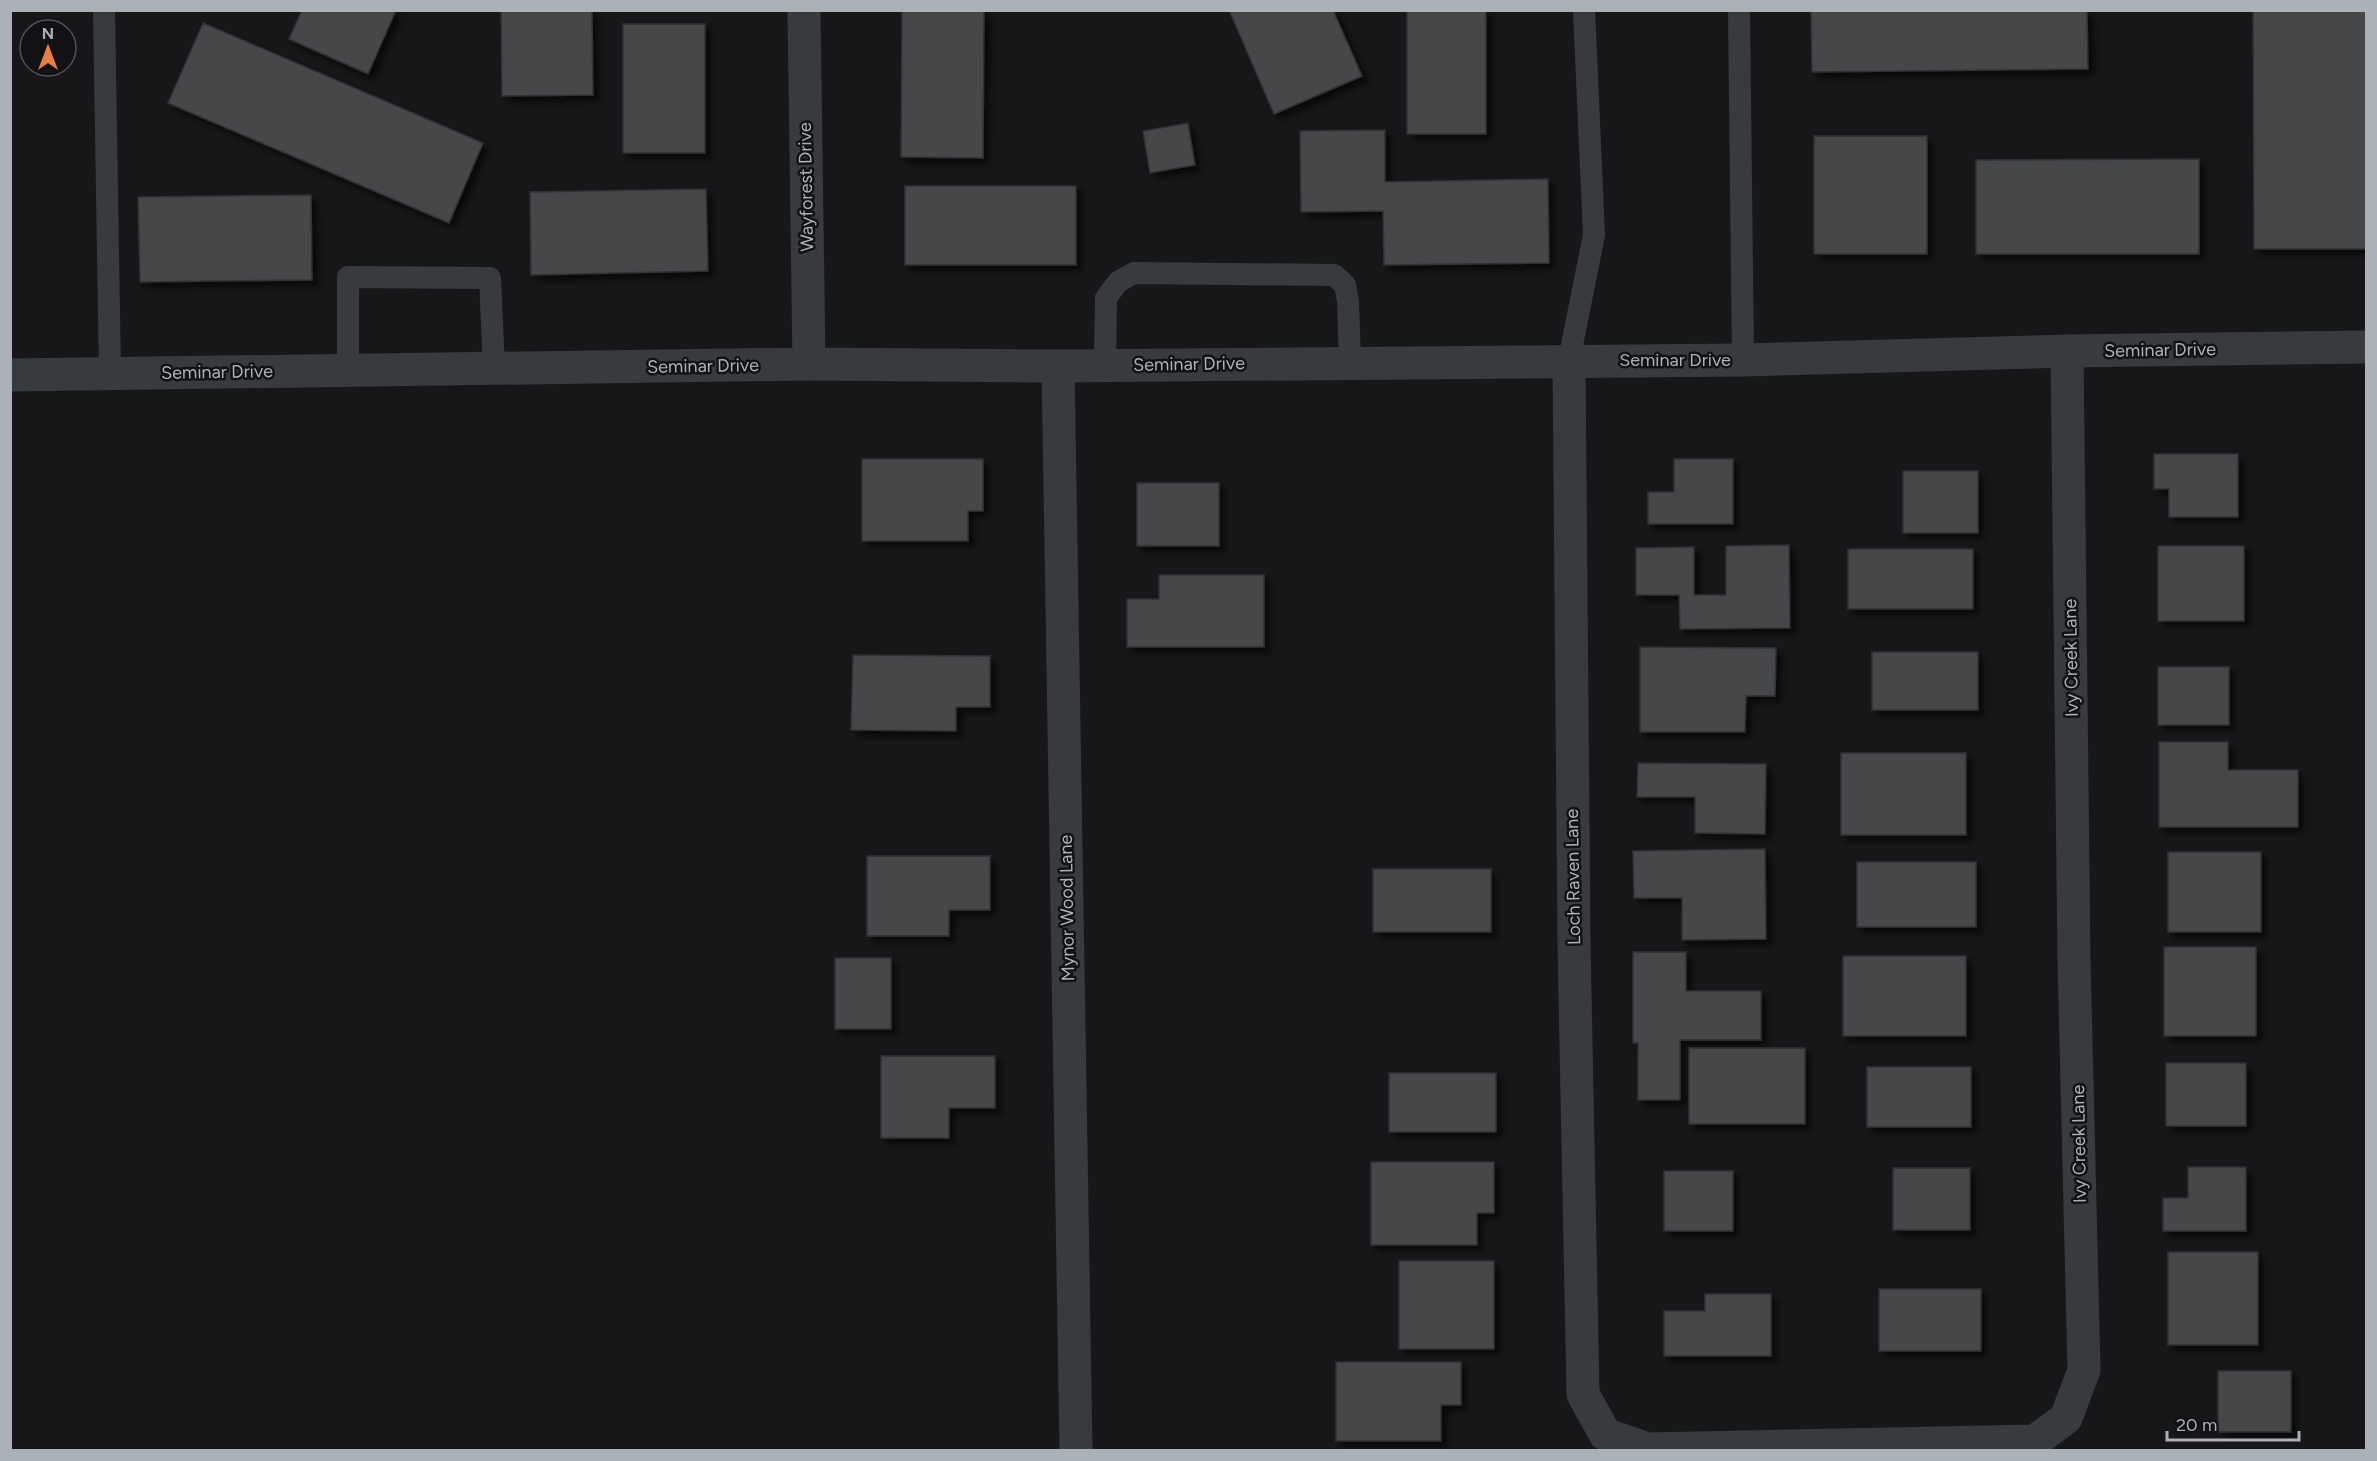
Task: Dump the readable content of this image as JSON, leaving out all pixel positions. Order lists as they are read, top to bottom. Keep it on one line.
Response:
{"streets":{"street":["Wayforest Drive","Seminar Drive","Ivy Creek Lane","Loch Raven Lane","Mynor Wood Lane"]},"crossings":[["Wayforest Drive","Seminar Drive"],["Seminar Drive","Ivy Creek Lane"],["Seminar Drive","Loch Raven Lane"],["Seminar Drive","Mynor Wood Lane"],["Ivy Creek Lane","Loch Raven Lane"]],"scale_bar":"20 m","north":"top"}
